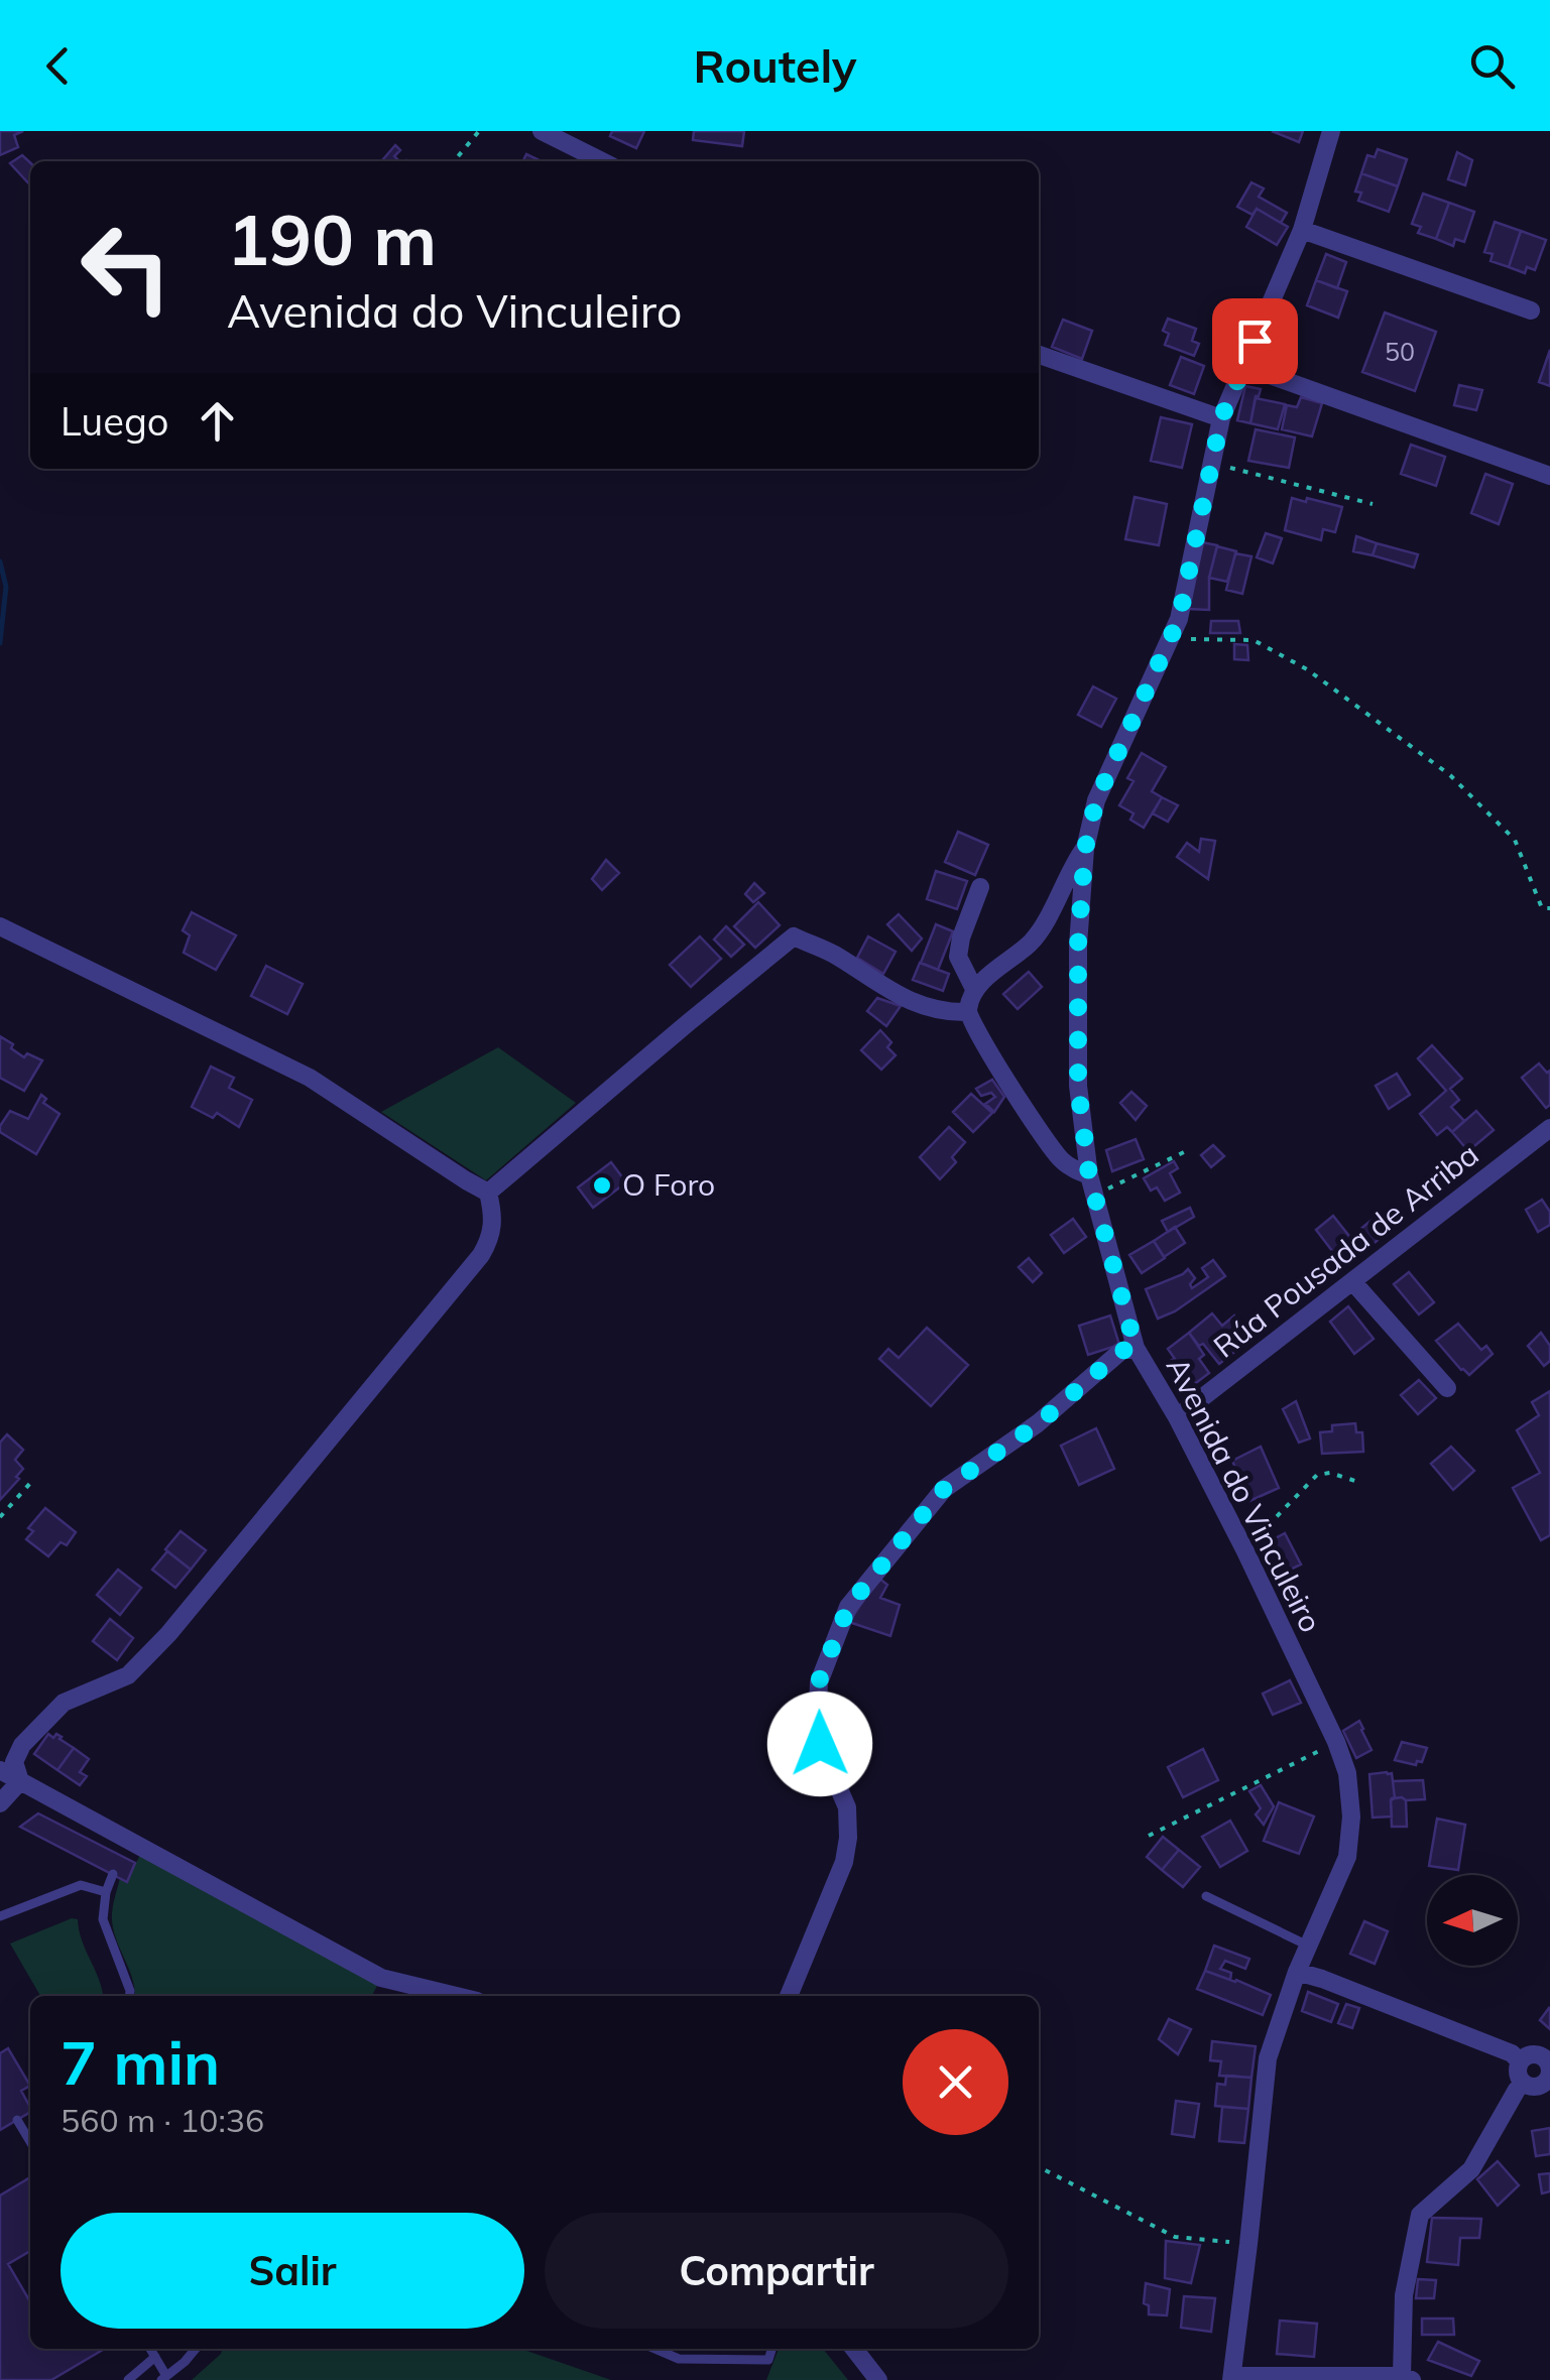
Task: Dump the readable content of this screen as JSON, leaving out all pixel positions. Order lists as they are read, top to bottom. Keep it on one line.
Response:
{"streets":{"street":["Rúa Pousada de Arriba","Avenida do Vinculeiro"]},"crossings":[["Rúa Pousada de Arriba","Avenida do Vinculeiro"]],"places":["O Foro"],"house_numbers":["50"],"north":"left","page":{"header":"Routely","turn":["190 m","Avenida do Vinculeiro"],"then":"Luego","heading":["7 min","560 m · 10:36"],"buttons":["Salir","Compartir"]}}
